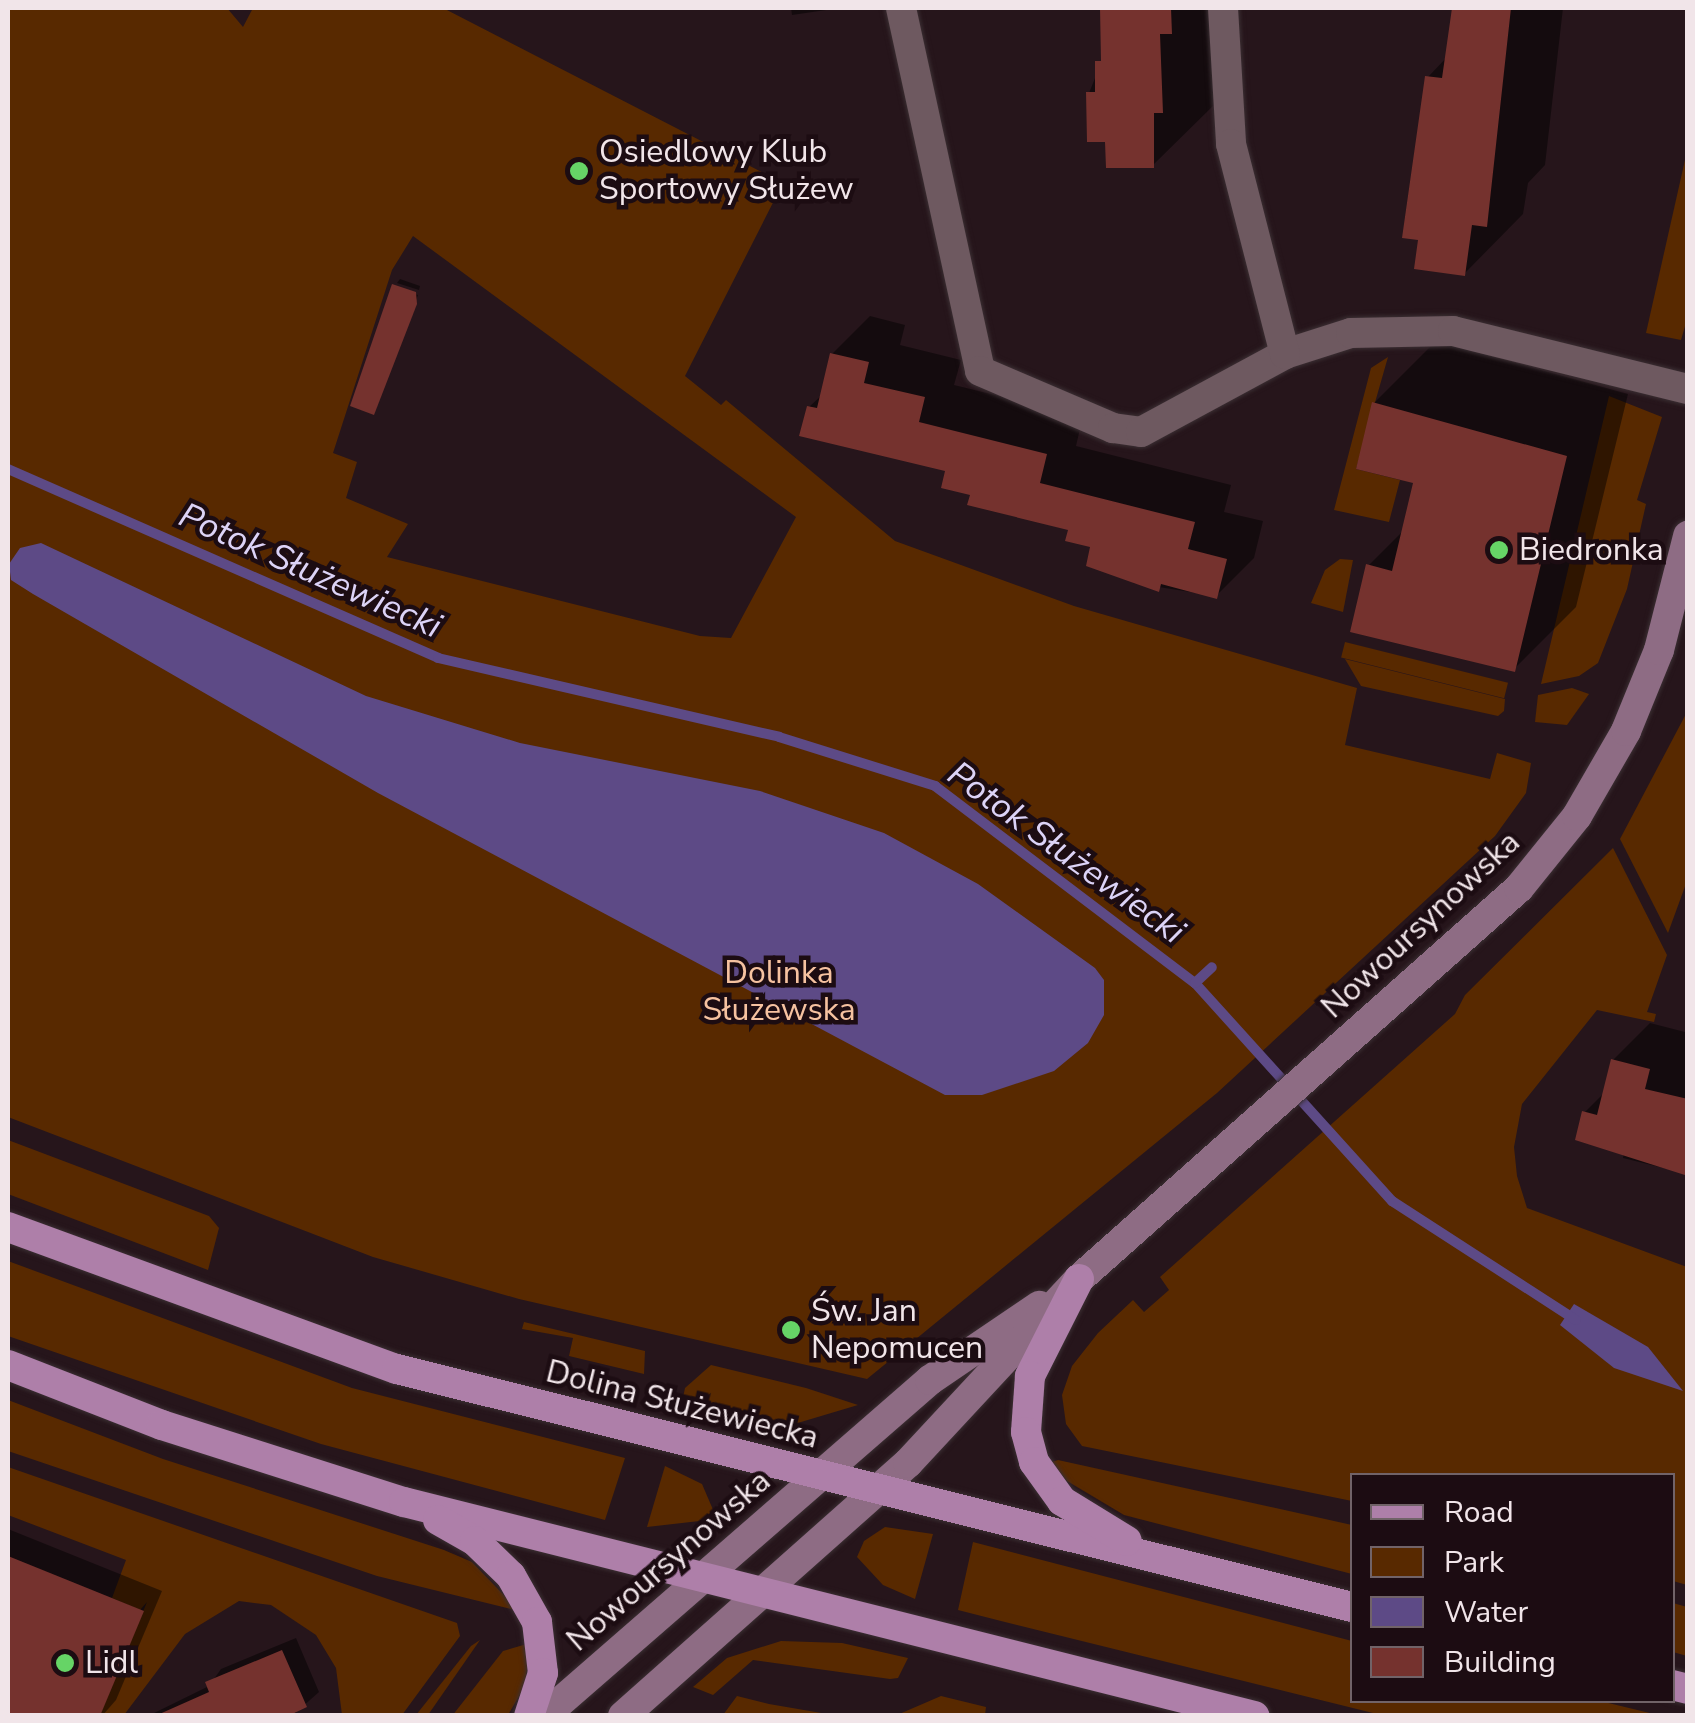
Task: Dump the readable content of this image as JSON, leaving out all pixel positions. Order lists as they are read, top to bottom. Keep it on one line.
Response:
{"streets":{"main road":["Dolina Służewiecka"],"street":["Nowoursynowska"]},"crossings":[["Nowoursynowska","Dolina Służewiecka"]],"water":["Potok Służewiecki"],"parks":["Dolinka Służewska"],"places":["Osiedlowy Klub Sportowy Służew","Biedronka","Św. Jan Nepomucen","Lidl"],"legend":["Road","Park","Water","Building"]}
